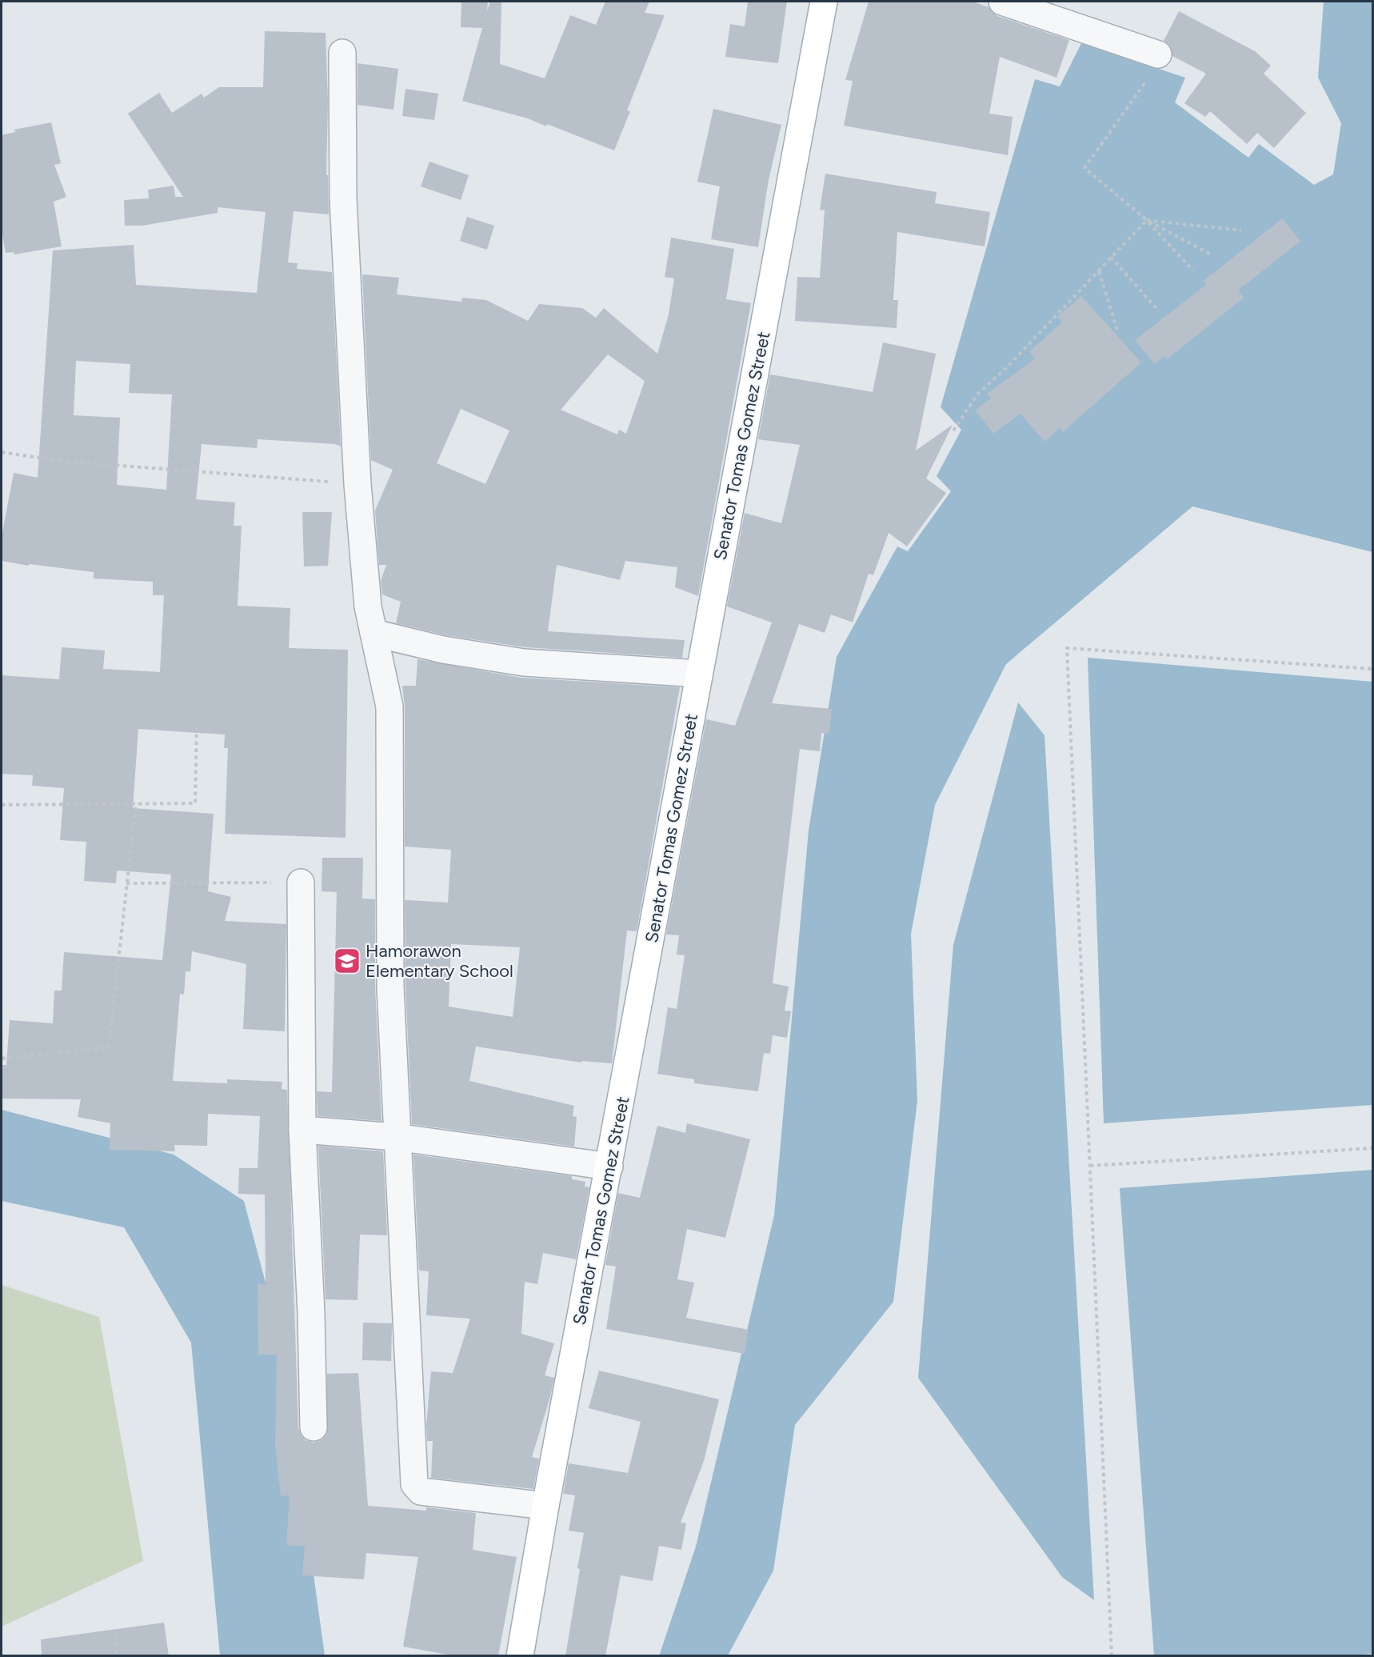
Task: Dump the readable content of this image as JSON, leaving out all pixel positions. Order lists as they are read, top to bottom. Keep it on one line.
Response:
{"streets":{"main road":["Senator Tomas Gomez Street"]},"places":{"school or university":["Hamorawon Elementary School"]}}
